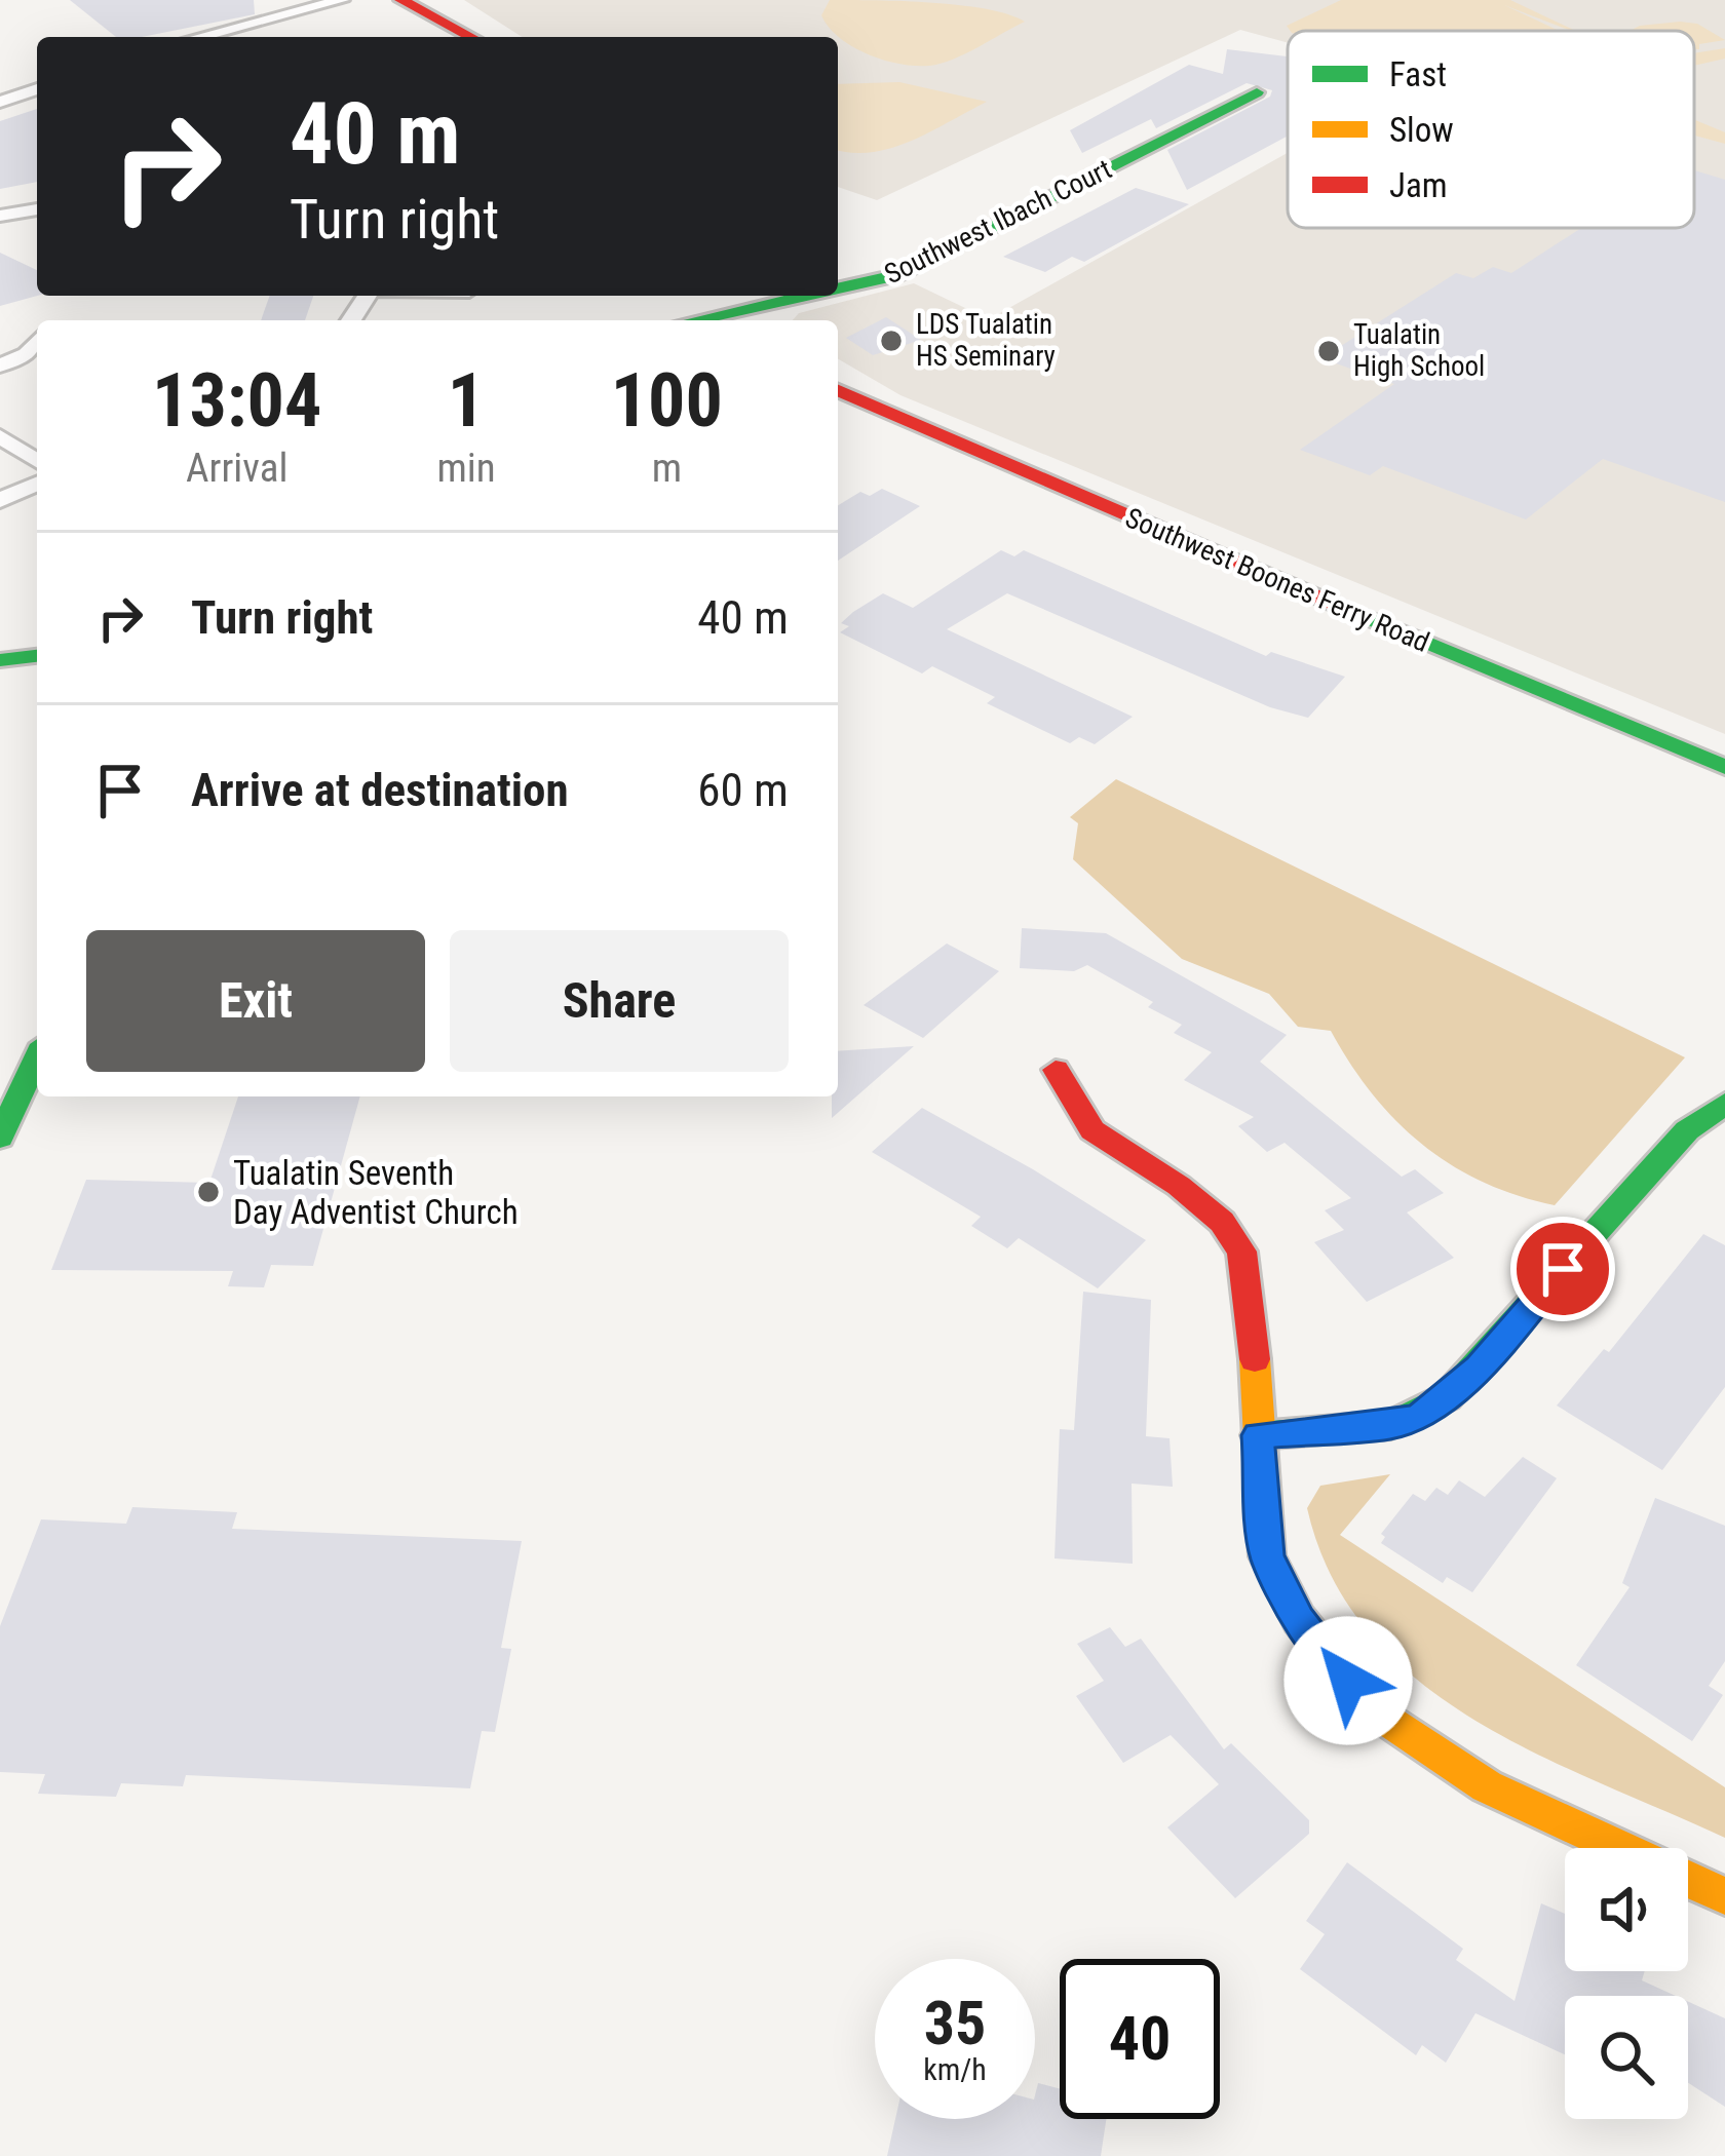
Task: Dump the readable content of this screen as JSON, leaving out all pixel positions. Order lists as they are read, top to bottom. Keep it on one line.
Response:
{"streets":{"street":["Southwest Ibach Court","Southwest Boones Ferry Road"]},"places":["LDS Tualatin HS Seminary","Tualatin High School","Tualatin Seventh Day Adventist Church"],"legend":["Fast","Slow","Jam"],"page":{"turn":["40 m","Turn right"],"eta":["13:04","Arrival","1","min","100","m"],"list":[{"name":"Turn right","value":"40 m"},{"name":"Arrive at destination","value":"60 m"}],"buttons":["Exit","Share"],"speed":"35 km/h","limit":"40"}}
